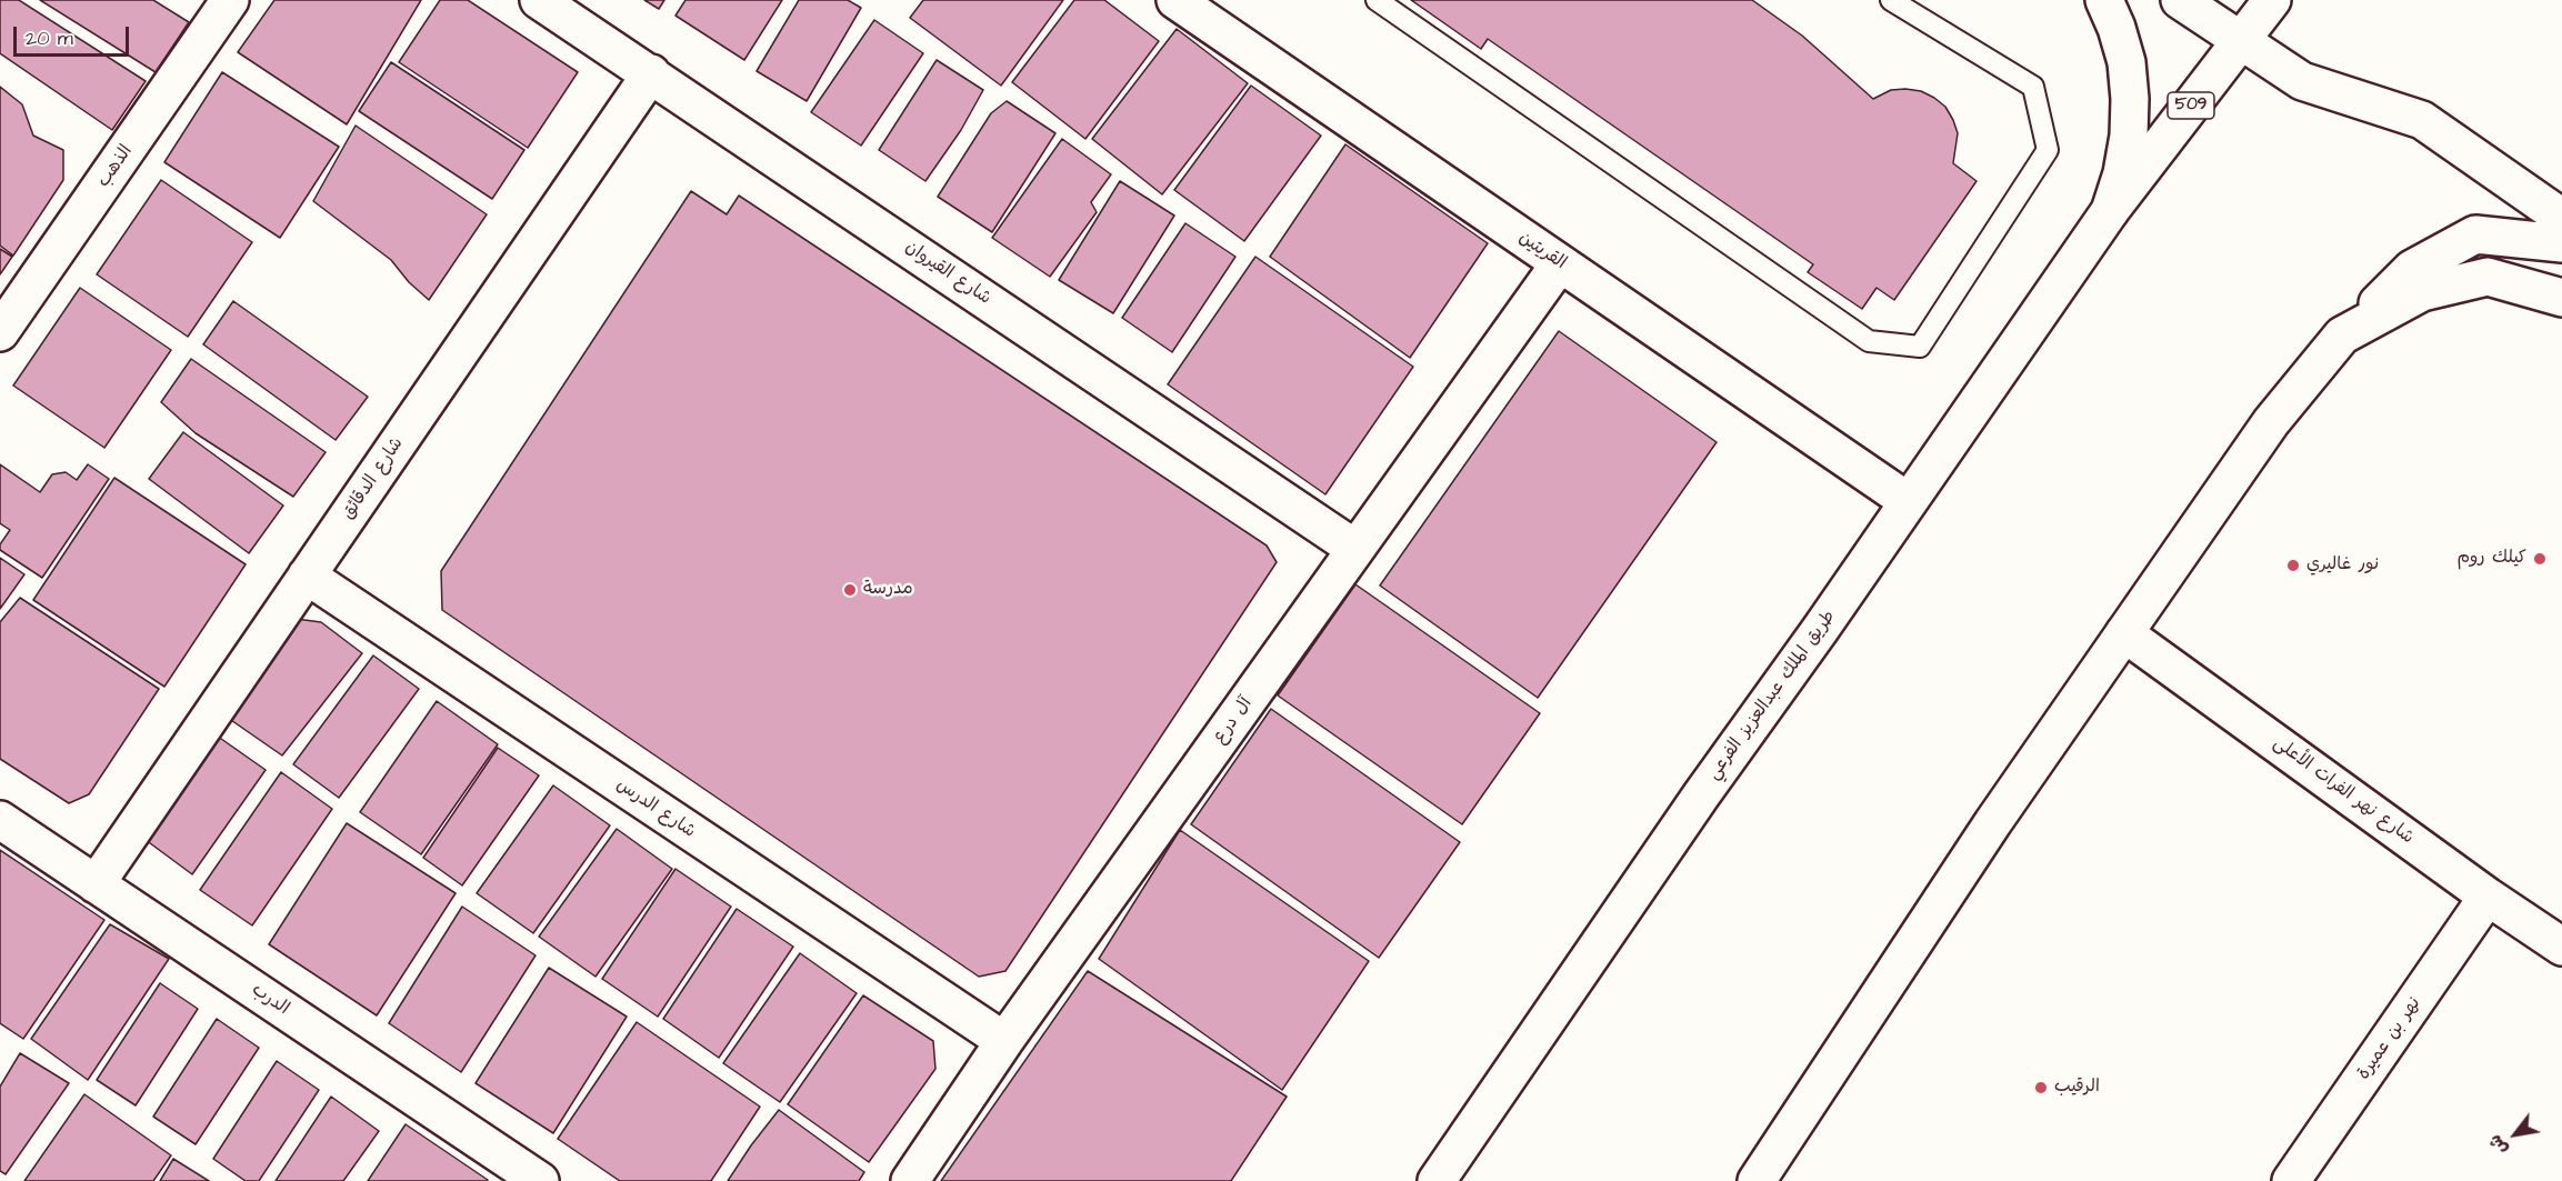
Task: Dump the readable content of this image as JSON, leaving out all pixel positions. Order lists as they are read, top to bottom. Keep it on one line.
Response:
{"streets":{"street":["509","الذهب","القريتين","شارع القيروان","شارع الدقائق","طريق الملك عبدالعزيز الفرعي","آل درع","شارع نهر الفرات الأعلى","شارع الدرس","الدرب","نهر بن عميرة"]},"crossings":[["509","طريق الملك عبدالعزيز الفرعي"],["القريتين","طريق الملك عبدالعزيز الفرعي"],["القريتين","آل درع"],["شارع القيروان","شارع الدقائق"],["شارع القيروان","آل درع"],["شارع الدقائق","شارع الدرس"],["شارع الدقائق","الدرب"],["آل درع","شارع الدرس"],["شارع نهر الفرات الأعلى","نهر بن عميرة"]],"places":["كيلك روم","نور غاليري","مدرسة","الرقيب"],"scale_bar":"20 m","north":"bottom left"}
